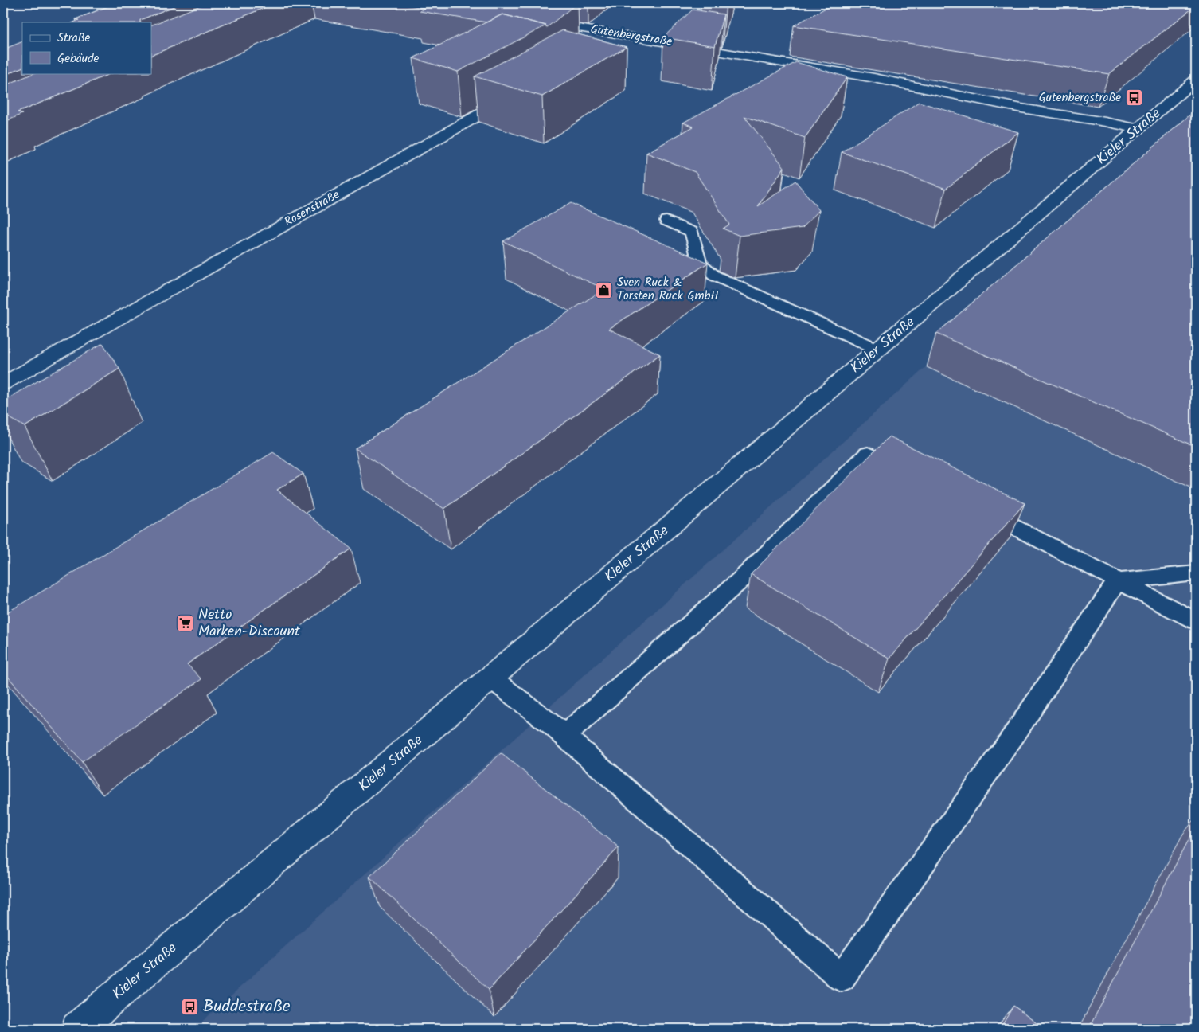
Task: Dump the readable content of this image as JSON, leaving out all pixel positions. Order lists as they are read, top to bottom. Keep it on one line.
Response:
{"streets":{"street":["Gutenbergstraße","Kieler Straße","Rosenstraße"]},"crossings":[["Gutenbergstraße","Kieler Straße"]],"places":{"bus stop":["Gutenbergstraße","Buddestraße"],"shop":["Sven Ruck & Torsten Ruck GmbH"],"supermarket":["Netto Marken-Discount"]},"legend":["Straße","Gebäude"]}
